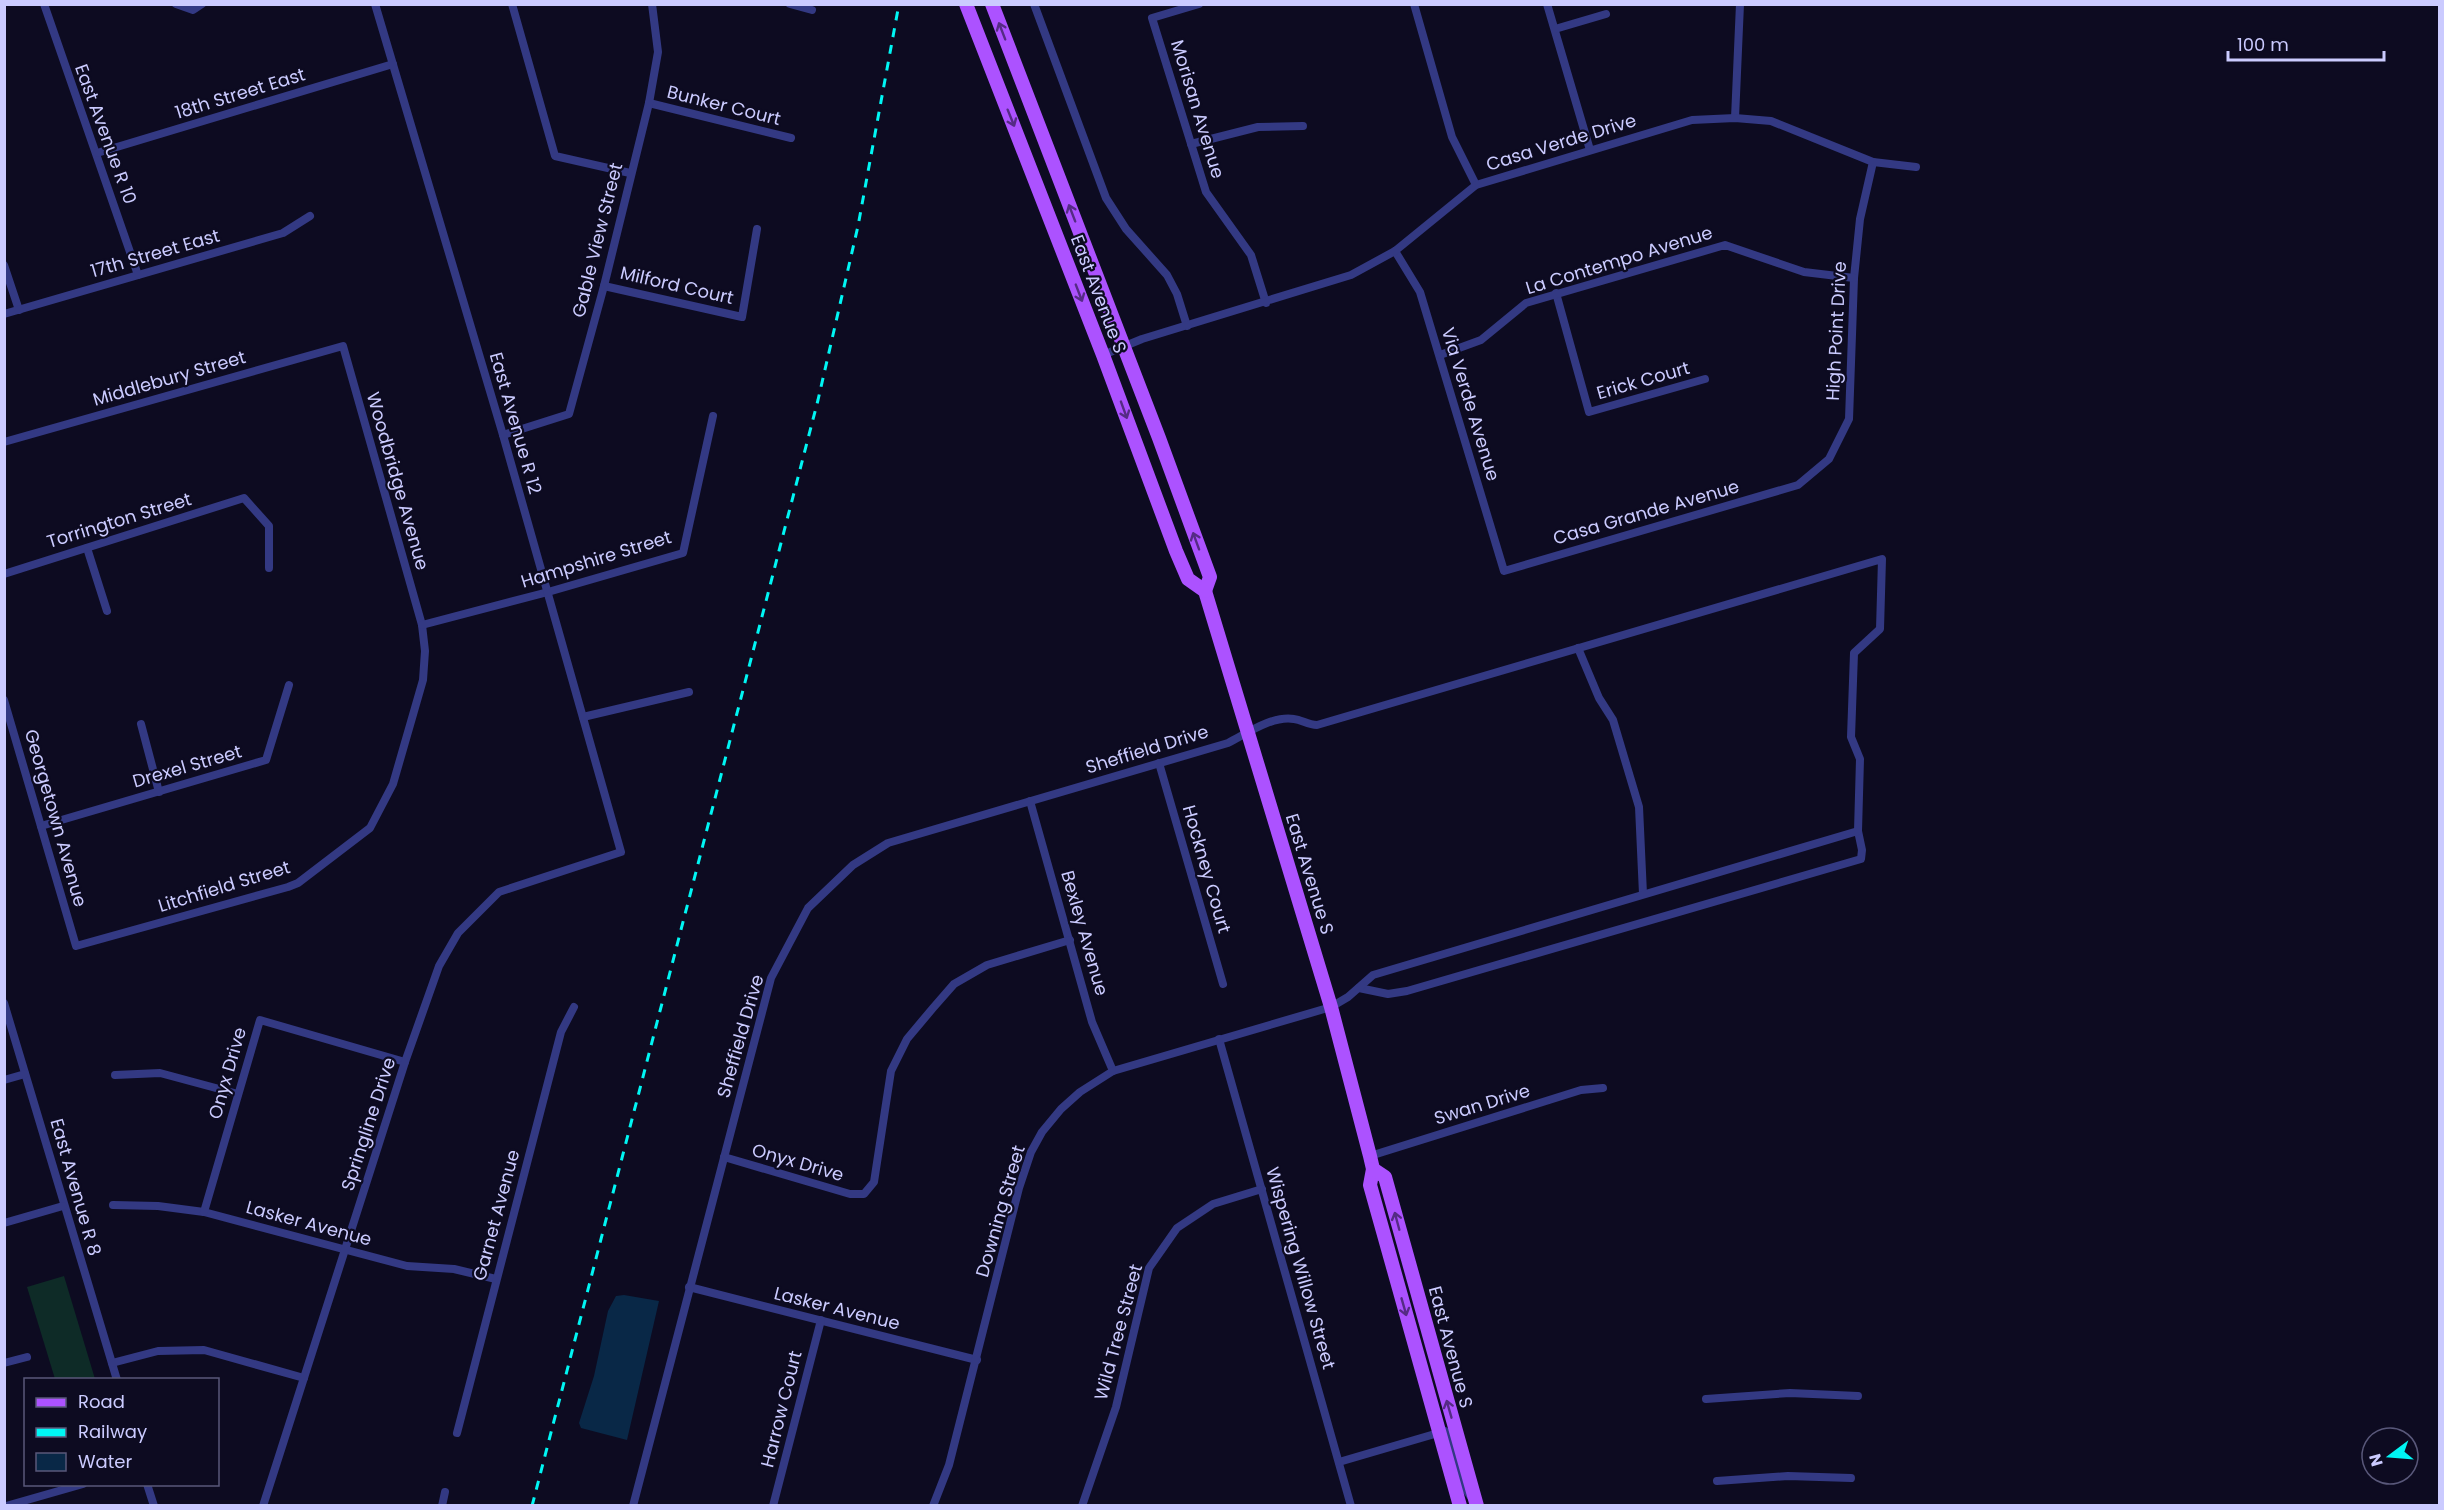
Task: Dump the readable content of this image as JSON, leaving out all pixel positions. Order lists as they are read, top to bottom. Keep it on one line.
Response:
{"streets":{"main road":["East Avenue S"],"street":["18th Street East","Bunker Court","Morisan Avenue","East Avenue R 10","Casa Verde Drive","Gable View Street","17th Street East","La Contempo Avenue","Milford Court","High Point Drive","Middlebury Street","Erick Court","Via Verde Avenue","East Avenue R 12","Woodbridge Avenue","Casa Grande Avenue","Torrington Street","Hampshire Street","Sheffield Drive","Drexel Street","Georgetown Avenue","Hockney Court","Litchfield Street","Bexley Avenue","Onyx Drive","Swan Drive","Springline Drive","East Avenue R 8","Downing Street","Garnet Avenue","Lasker Avenue","Wispering Willow Street","Wild Tree Street","Harrow Court"]},"crossings":[["18th Street East","East Avenue R 10"],["18th Street East","East Avenue R 12"],["Bunker Court","Gable View Street"],["Morisan Avenue","Casa Verde Drive"],["East Avenue R 10","17th Street East"],["Casa Verde Drive","East Avenue S"],["Casa Verde Drive","High Point Drive"],["Casa Verde Drive","Via Verde Avenue"],["Gable View Street","Milford Court"],["Gable View Street","East Avenue R 12"],["La Contempo Avenue","High Point Drive"],["La Contempo Avenue","Erick Court"],["La Contempo Avenue","Via Verde Avenue"],["East Avenue S","Sheffield Drive"],["East Avenue S","Swan Drive"],["East Avenue S","Downing Street"],["High Point Drive","Casa Grande Avenue"],["Middlebury Street","Woodbridge Avenue"],["Via Verde Avenue","Casa Grande Avenue"],["East Avenue R 12","Hampshire Street"],["East Avenue R 12","Springline Drive"],["Woodbridge Avenue","Hampshire Street"],["Woodbridge Avenue","Litchfield Street"],["Hampshire Street","Litchfield Street"],["Sheffield Drive","Hockney Court"],["Sheffield Drive","Bexley Avenue"],["Sheffield Drive","Onyx Drive"],["Sheffield Drive","Downing Street"],["Sheffield Drive","Lasker Avenue"],["Drexel Street","Georgetown Avenue"],["Georgetown Avenue","Litchfield Street"],["Bexley Avenue","Onyx Drive"],["Bexley Avenue","Downing Street"],["Onyx Drive","Springline Drive"],["Onyx Drive","Lasker Avenue"],["Springline Drive","Lasker Avenue"],["Downing Street","Lasker Avenue"],["Downing Street","Wispering Willow Street"],["Garnet Avenue","Lasker Avenue"],["Lasker Avenue","Harrow Court"],["Wispering Willow Street","Wild Tree Street"]],"legend":["Road","Railway","Water"],"scale_bar":"100 m","north":"left"}
